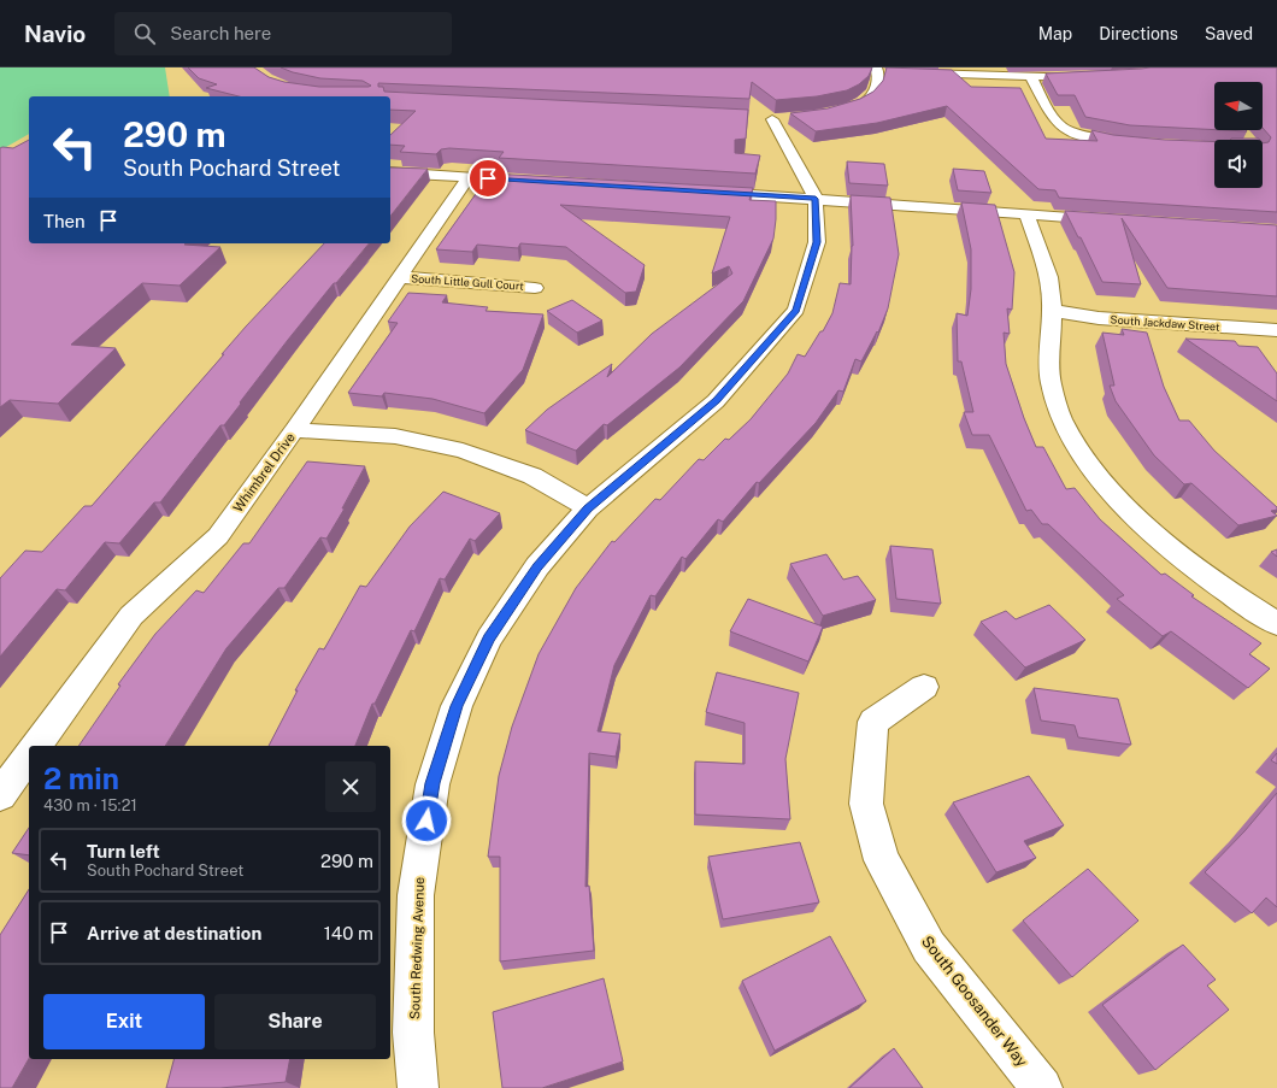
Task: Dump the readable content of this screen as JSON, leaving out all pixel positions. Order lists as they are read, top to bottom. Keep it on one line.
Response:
{"streets":{"street":["South Little Gull Court","South Jackdaw Street","Whimbrel Drive","South Redwing Avenue","South Goosander Way"]},"crossings":[["South Little Gull Court","Whimbrel Drive"]],"north":"left","page":{"header":"Navio","search":"Search here","nav":["Map","Directions","Saved"],"turn":["290 m","South Pochard Street"],"then":"Then","heading":["2 min","430 m · 15:21"],"list":[{"name":"Turn left","note":"South Pochard Street","value":"290 m"},{"name":"Arrive at destination","value":"140 m"}],"buttons":["Exit","Share"]}}
